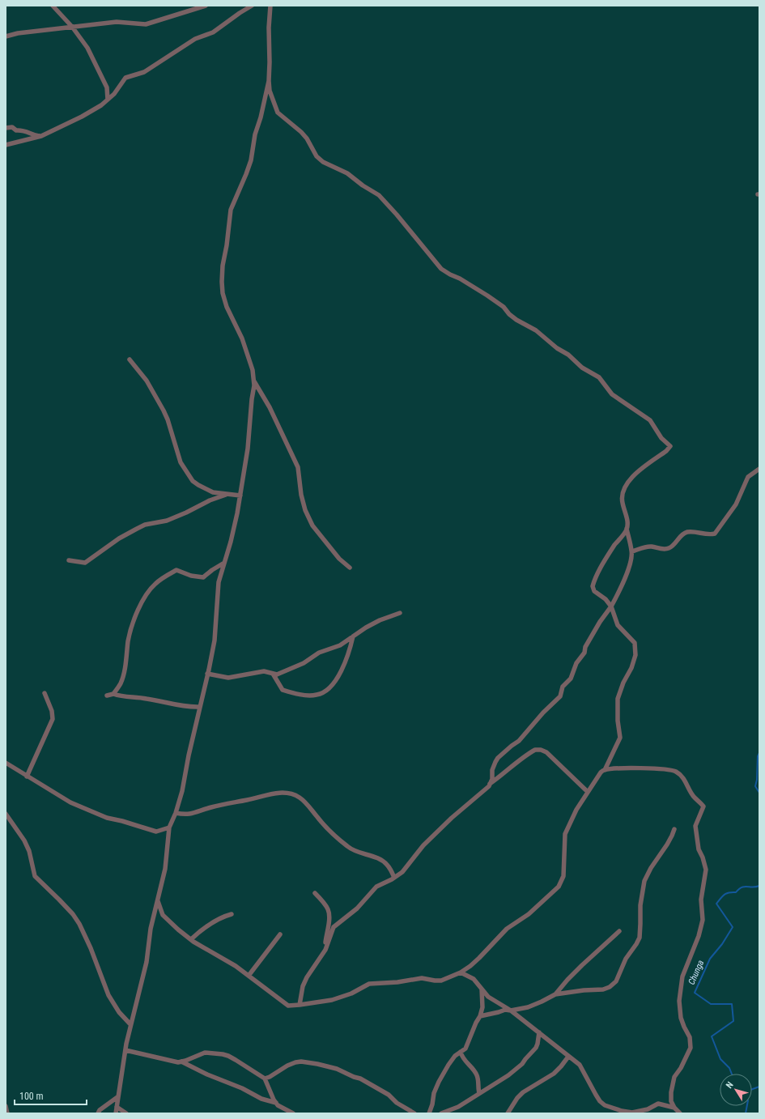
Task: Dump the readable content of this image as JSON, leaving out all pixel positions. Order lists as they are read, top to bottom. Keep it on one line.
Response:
{"water":["Chunga"],"scale_bar":"100 m","north":"top left"}
